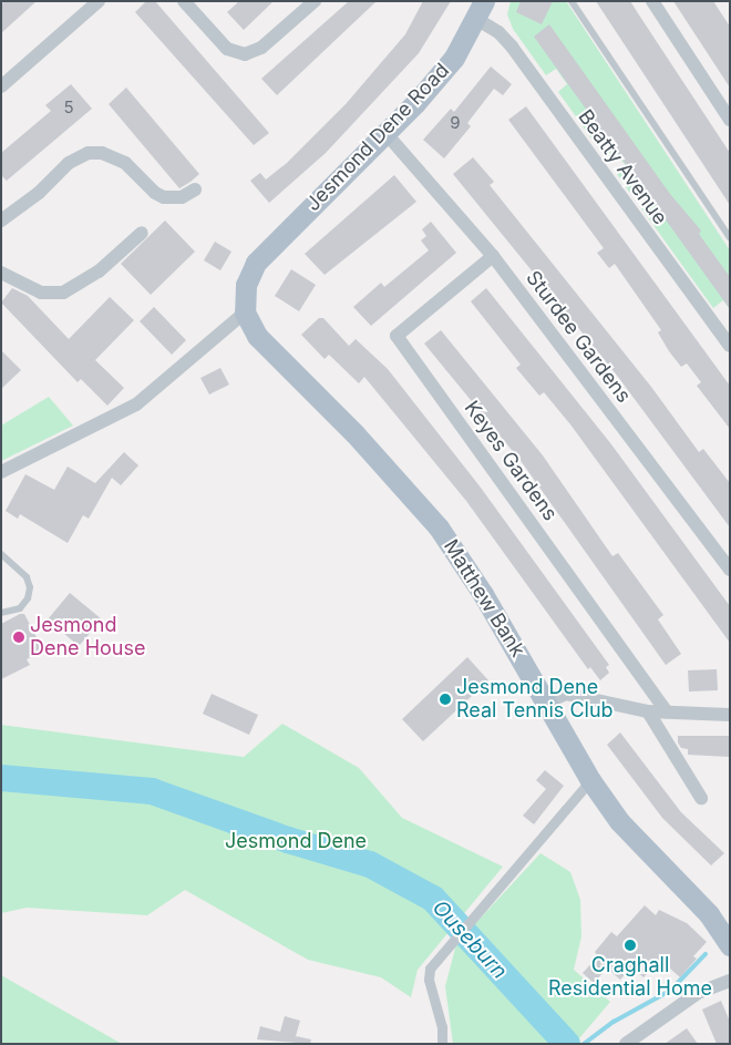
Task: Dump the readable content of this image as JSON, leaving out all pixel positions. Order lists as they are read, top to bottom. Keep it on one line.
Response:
{"streets":{"main road":["Jesmond Dene Road","Matthew Bank"],"street":["Beatty Avenue","Sturdee Gardens","Keyes Gardens"]},"crossings":[["Jesmond Dene Road","Beatty Avenue"],["Jesmond Dene Road","Sturdee Gardens"],["Jesmond Dene Road","Matthew Bank"],["Sturdee Gardens","Keyes Gardens"]],"water":["Ouseburn"],"parks":["Jesmond Dene"],"places":["Jesmond Dene House","Jesmond Dene Real Tennis Club","Craghall Residential Home"],"house_numbers":["5","9"]}
